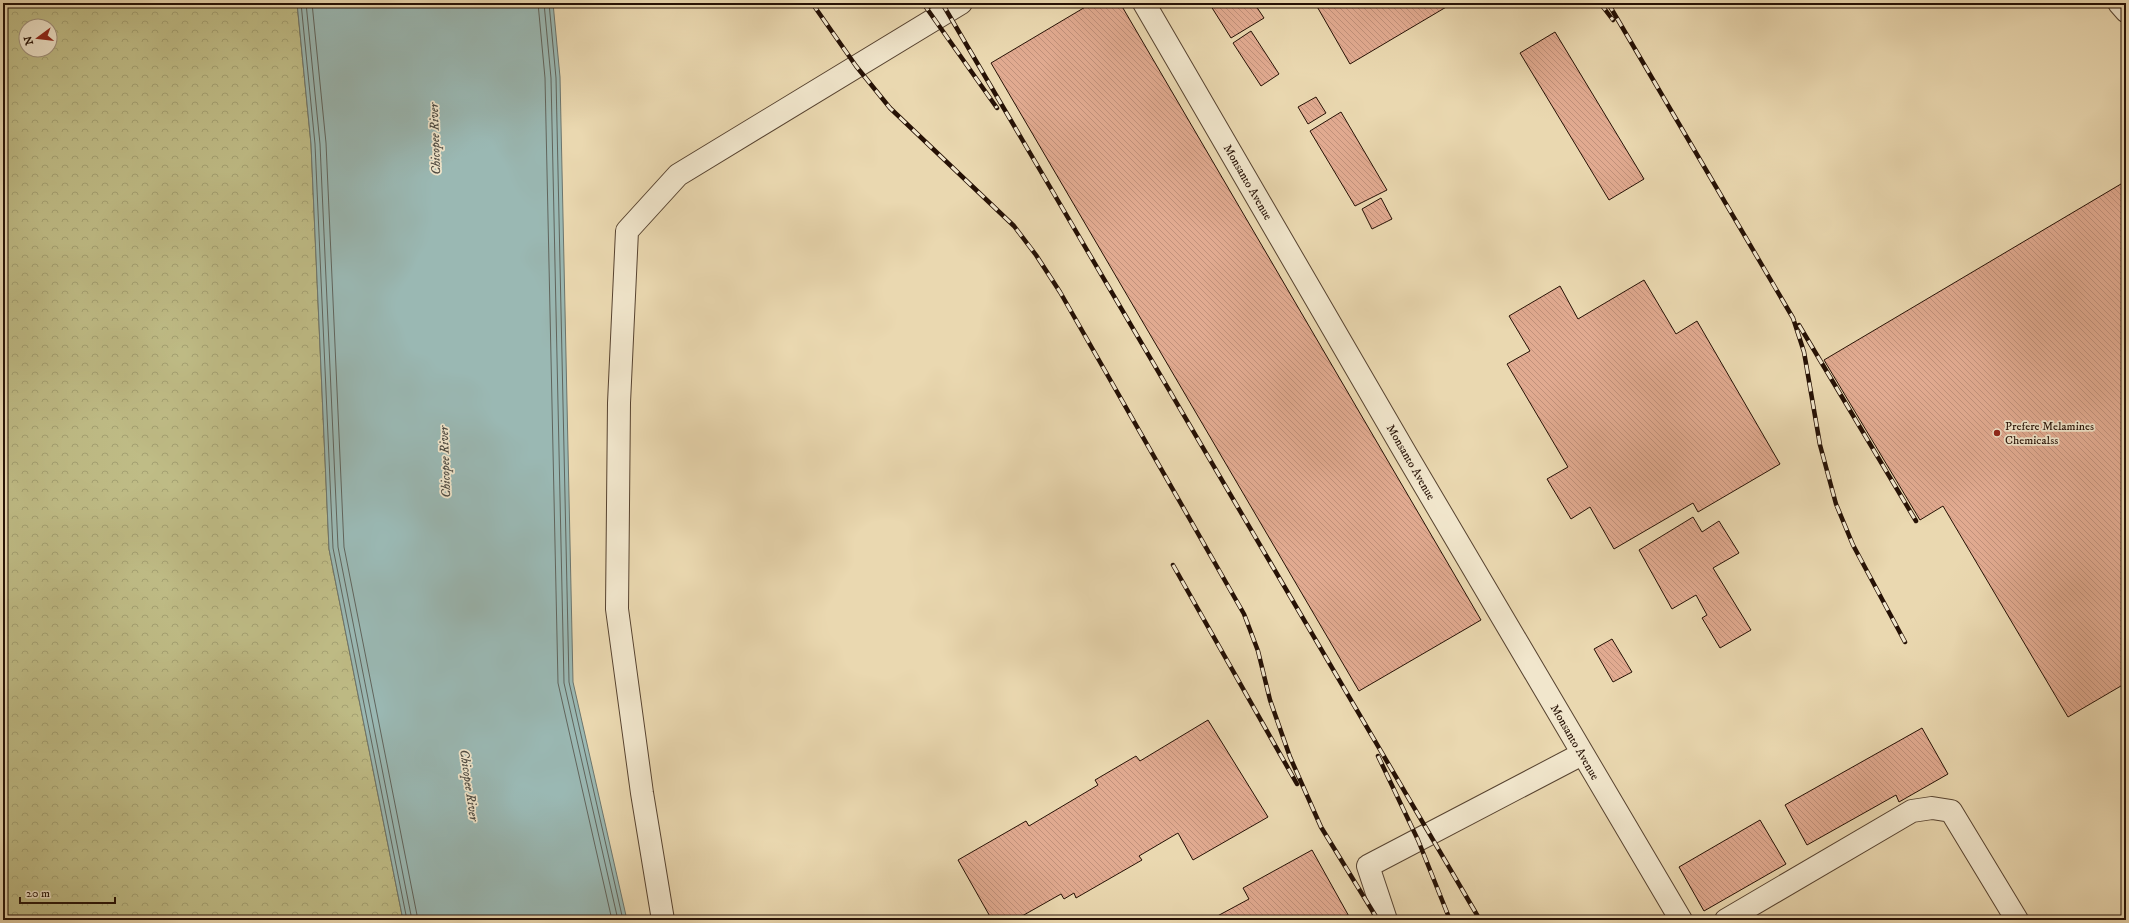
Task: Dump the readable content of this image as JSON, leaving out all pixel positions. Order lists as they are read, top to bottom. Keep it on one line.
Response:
{"streets":{"street":["Monsanto Avenue"]},"water":["Chicopee River"],"places":["Prefere Melamines Chemicalss"],"scale_bar":"20 m","north":"left"}
